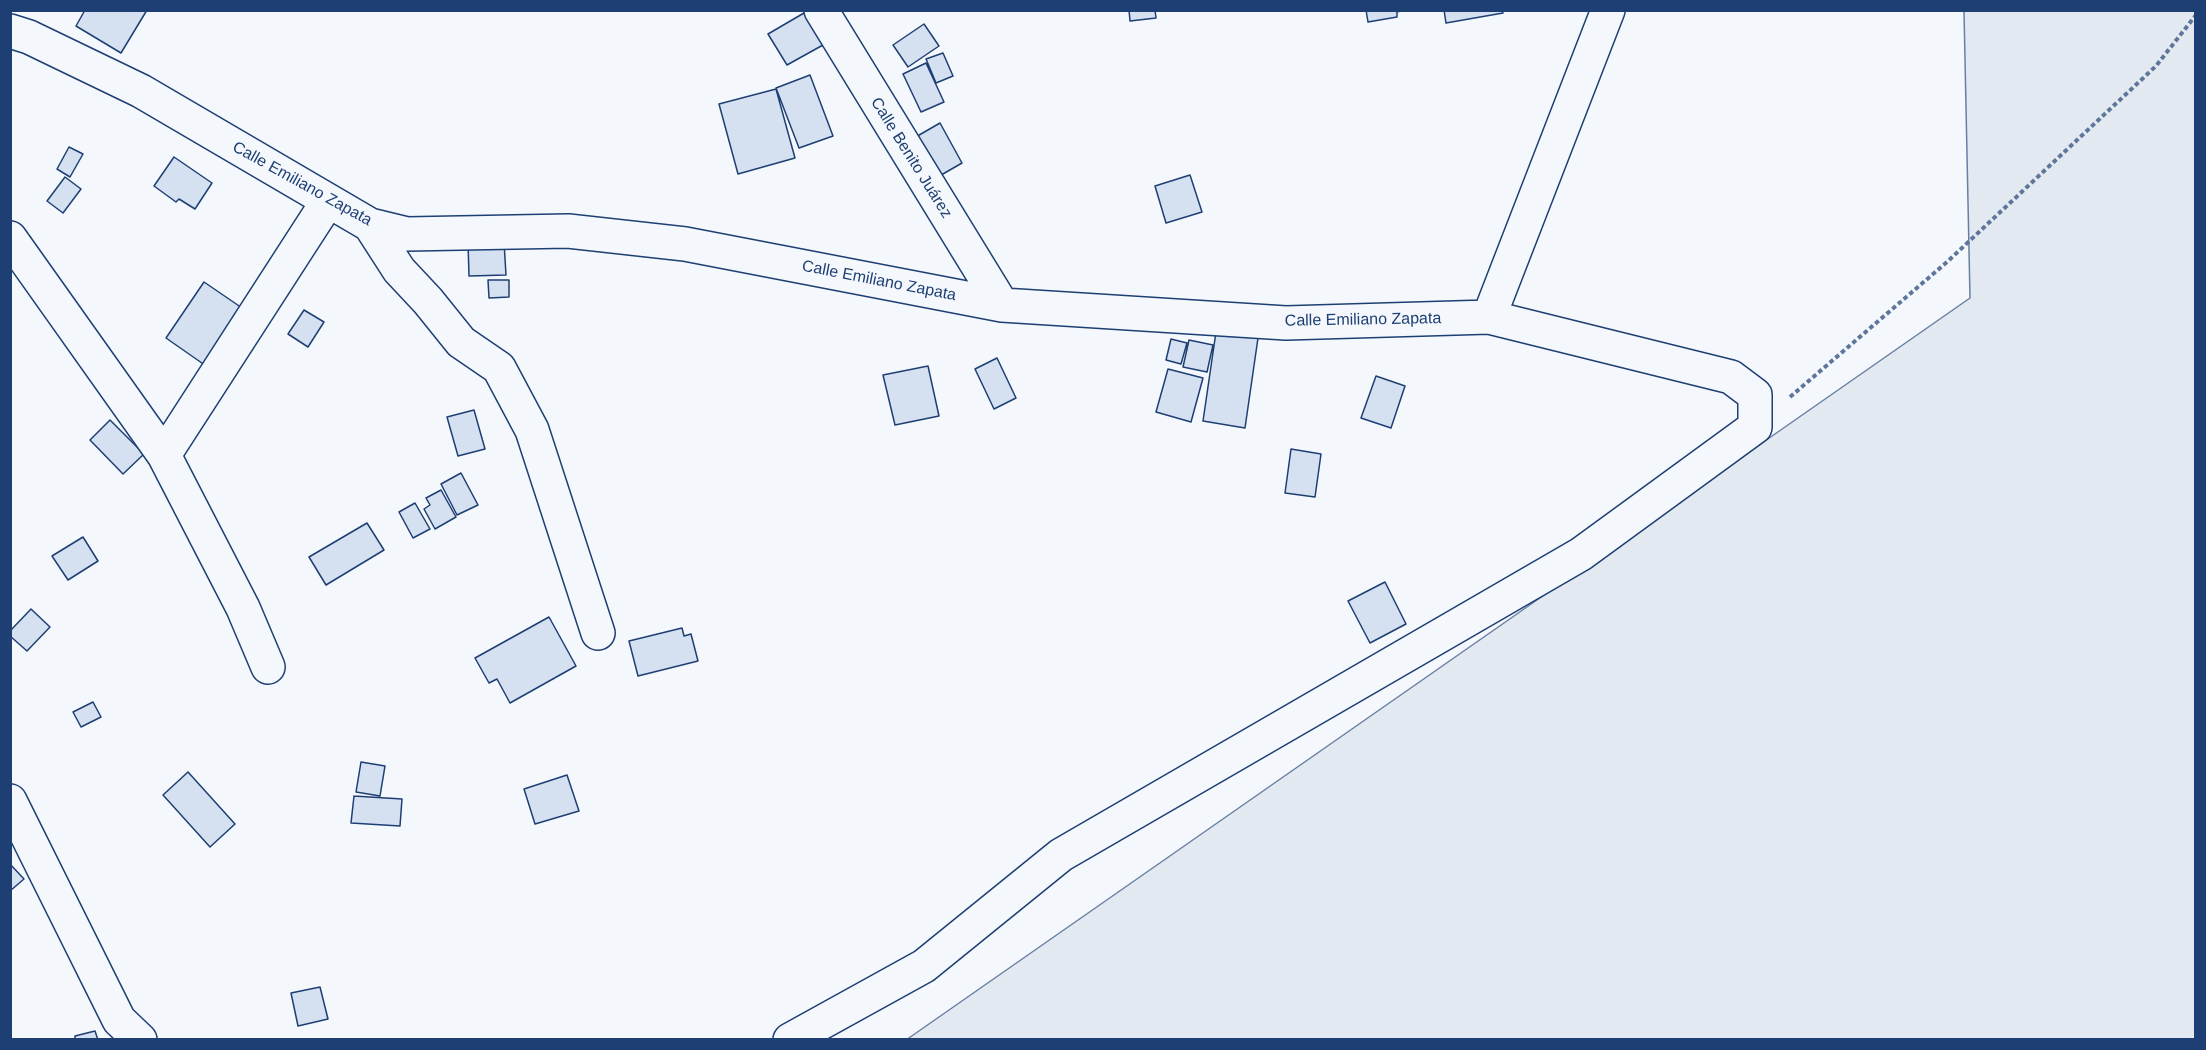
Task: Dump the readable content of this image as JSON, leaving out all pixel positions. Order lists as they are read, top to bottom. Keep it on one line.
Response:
{"streets":{"street":["Calle Benito Juárez","Calle Emiliano Zapata"]},"crossings":[["Calle Benito Juárez","Calle Emiliano Zapata"]]}
